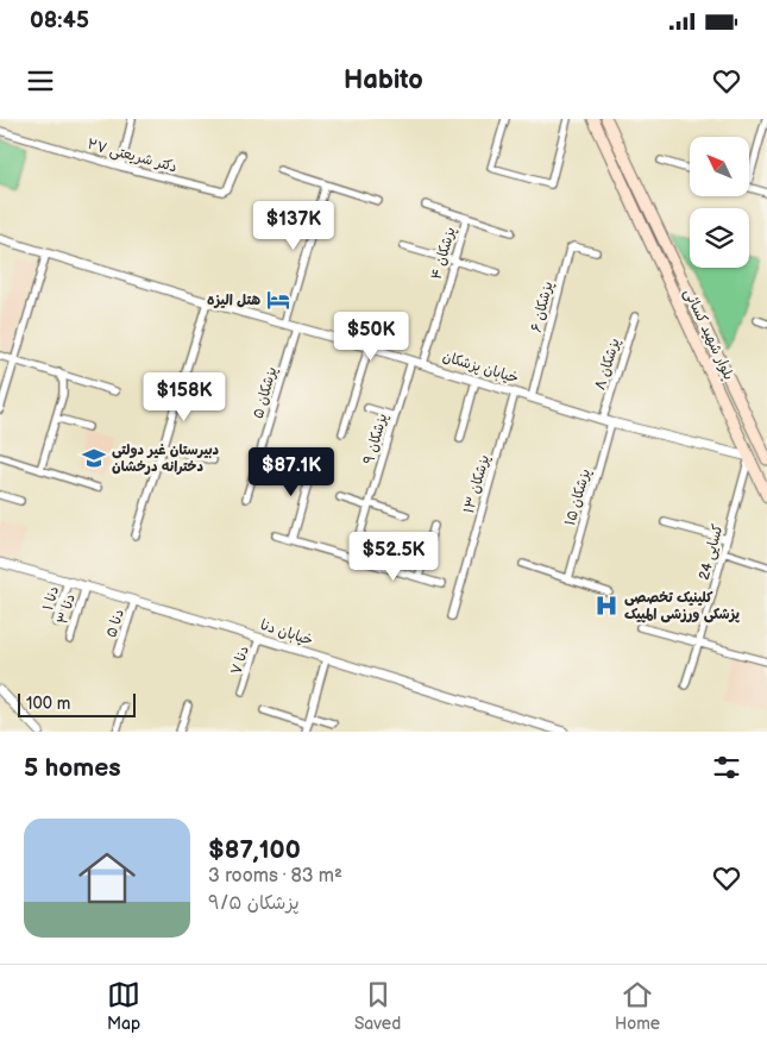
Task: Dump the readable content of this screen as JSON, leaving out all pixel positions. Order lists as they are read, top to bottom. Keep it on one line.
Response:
{"streets":{"main road":["بلوار شهید کسائی"],"street":["۲۷ دکتر شریعتی","۴ پزشکان","۶ پزشکان","۸ پزشکان","خیابان پزشکان","۵ پزشکان","۹ پزشکان","۱۳ پزشکان","۱۵ پزشکان","کسایی 24","۱ دنا","۳ دنا","۵ دنا","خیابان دنا","۷ دنا"]},"crossings":[["۴ پزشکان","خیابان پزشکان"],["۶ پزشکان","خیابان پزشکان"],["بلوار شهید کسائی","خیابان پزشکان"],["بلوار شهید کسائی","کسایی 24"],["۸ پزشکان","خیابان پزشکان"],["۸ پزشکان","۱۵ پزشکان"],["خیابان پزشکان","۵ پزشکان"],["خیابان پزشکان","۹ پزشکان"],["خیابان پزشکان","۱۳ پزشکان"],["خیابان پزشکان","۱۵ پزشکان"],["خیابان پزشکان","کسایی 24"],["۱ دنا","خیابان دنا"],["۳ دنا","خیابان دنا"],["۵ دنا","خیابان دنا"],["خیابان دنا","۷ دنا"]],"places":{"hotel":["هتل الیزه"],"school or university":["دبیرستان غیر دولتی دخترانه درخشان"],"hospital":["کلینیک تخصصی پزشکی ورزشی المپیک"]},"scale_bar":"100 m","north":"top left","page":{"status":"08:45","header":"Habito","price":["$137K","$50K","$158K","$87.1K","$52.5K"],"scale":"100 m","heading":"5 homes","list":[{"name":"$87,100","note":"3 rooms · 83 m² · ۹/۵ پزشکان"}],"tabs":["Map","Saved","Home"]}}
